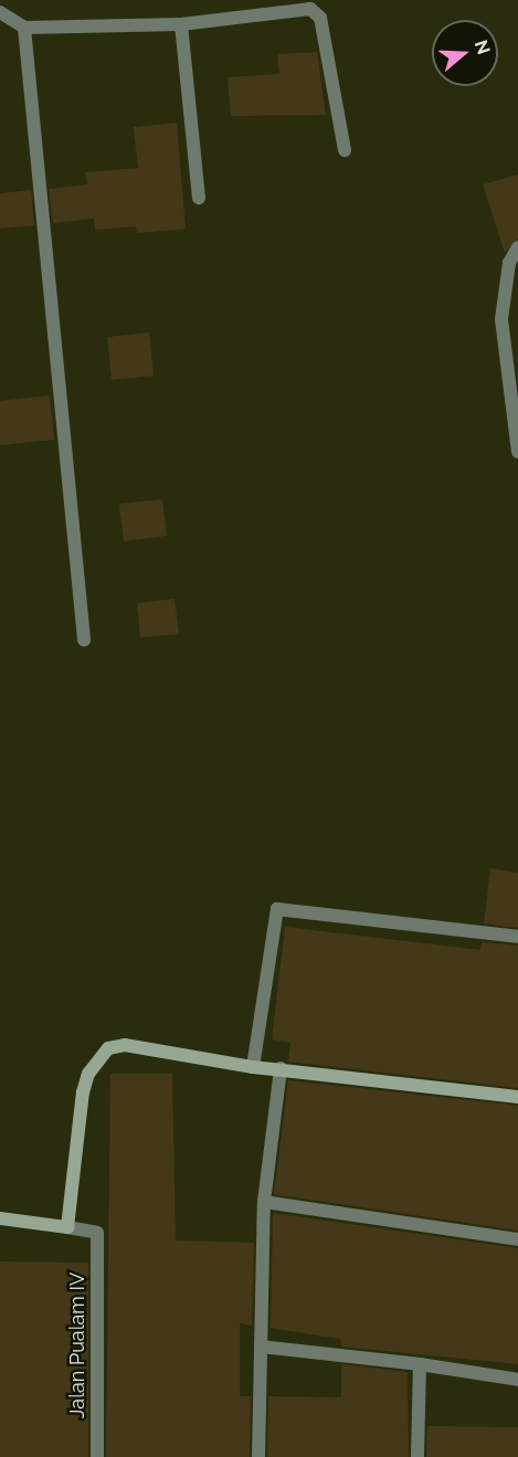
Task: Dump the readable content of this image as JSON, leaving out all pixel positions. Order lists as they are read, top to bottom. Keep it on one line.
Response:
{"streets":{"street":["Jalan Pualam IV"]},"north":"right"}
